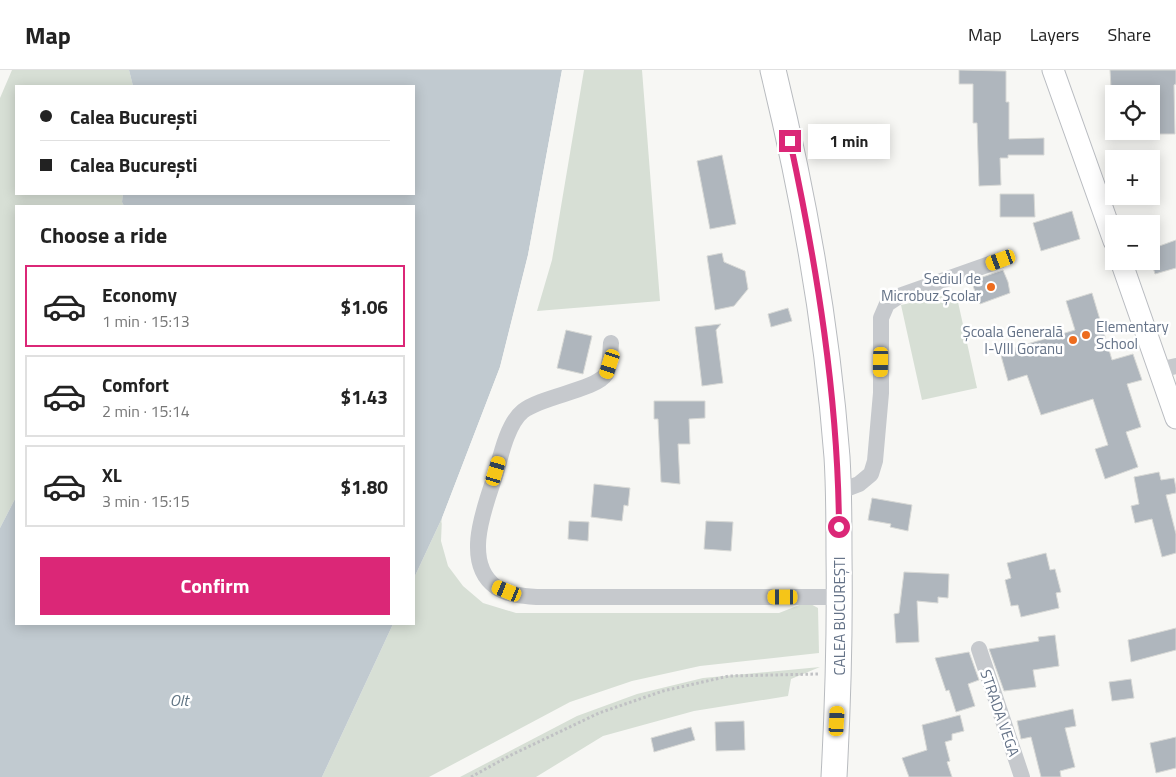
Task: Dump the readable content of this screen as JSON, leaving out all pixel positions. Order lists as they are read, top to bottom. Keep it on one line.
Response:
{"streets":{"highway":["CALEA BUCUREȘTI"],"street":["STRADA VEGA"]},"water":["Olt"],"places":["Sediul de Microbuz Școlar","Elementary School","Școala Generală I-VIII Goranu"],"page":{"header":"Map","nav":["Map","Layers","Share"],"map_buttons":["+","−"],"banner":["Calea București","Calea București"],"bubble":"1 min","heading":"Choose a ride","list":[{"name":"Economy","note":"1 min · 15:13","value":"$1.06"},{"name":"Comfort","note":"2 min · 15:14","value":"$1.43"},{"name":"XL","note":"3 min · 15:15","value":"$1.80"}],"buttons":"Confirm"}}
